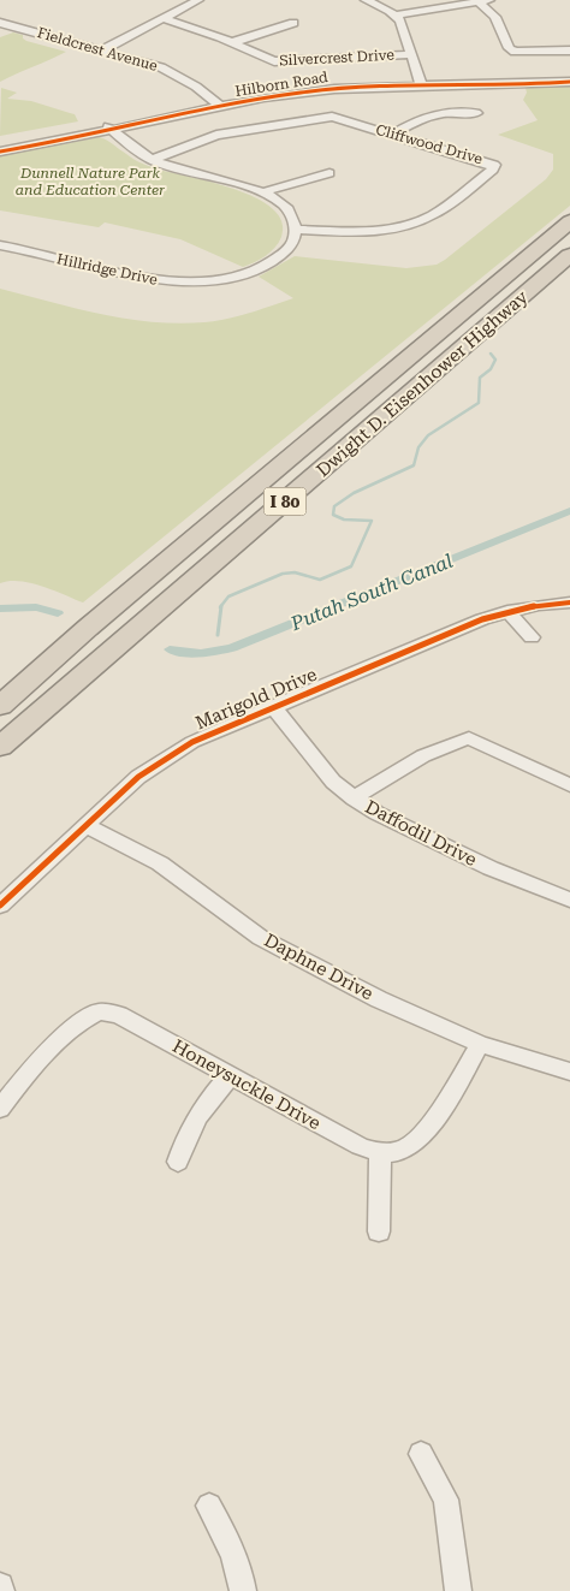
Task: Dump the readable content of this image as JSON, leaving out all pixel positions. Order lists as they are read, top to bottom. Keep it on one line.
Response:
{"streets":{"highway":["Dwight D. Eisenhower Highway","I 80"],"street":["Fieldcrest Avenue","Silvercrest Drive","Hilborn Road","Cliffwood Drive","Hillridge Drive","Marigold Drive","Daffodil Drive","Daphne Drive","Honeysuckle Drive"]},"crossings":[["Fieldcrest Avenue","Hilborn Road"],["Cliffwood Drive","Hillridge Drive"],["Marigold Drive","Daffodil Drive"],["Marigold Drive","Daphne Drive"]],"water":["Putah South Canal"],"parks":["Dunnell Nature Park and Education Center"]}
